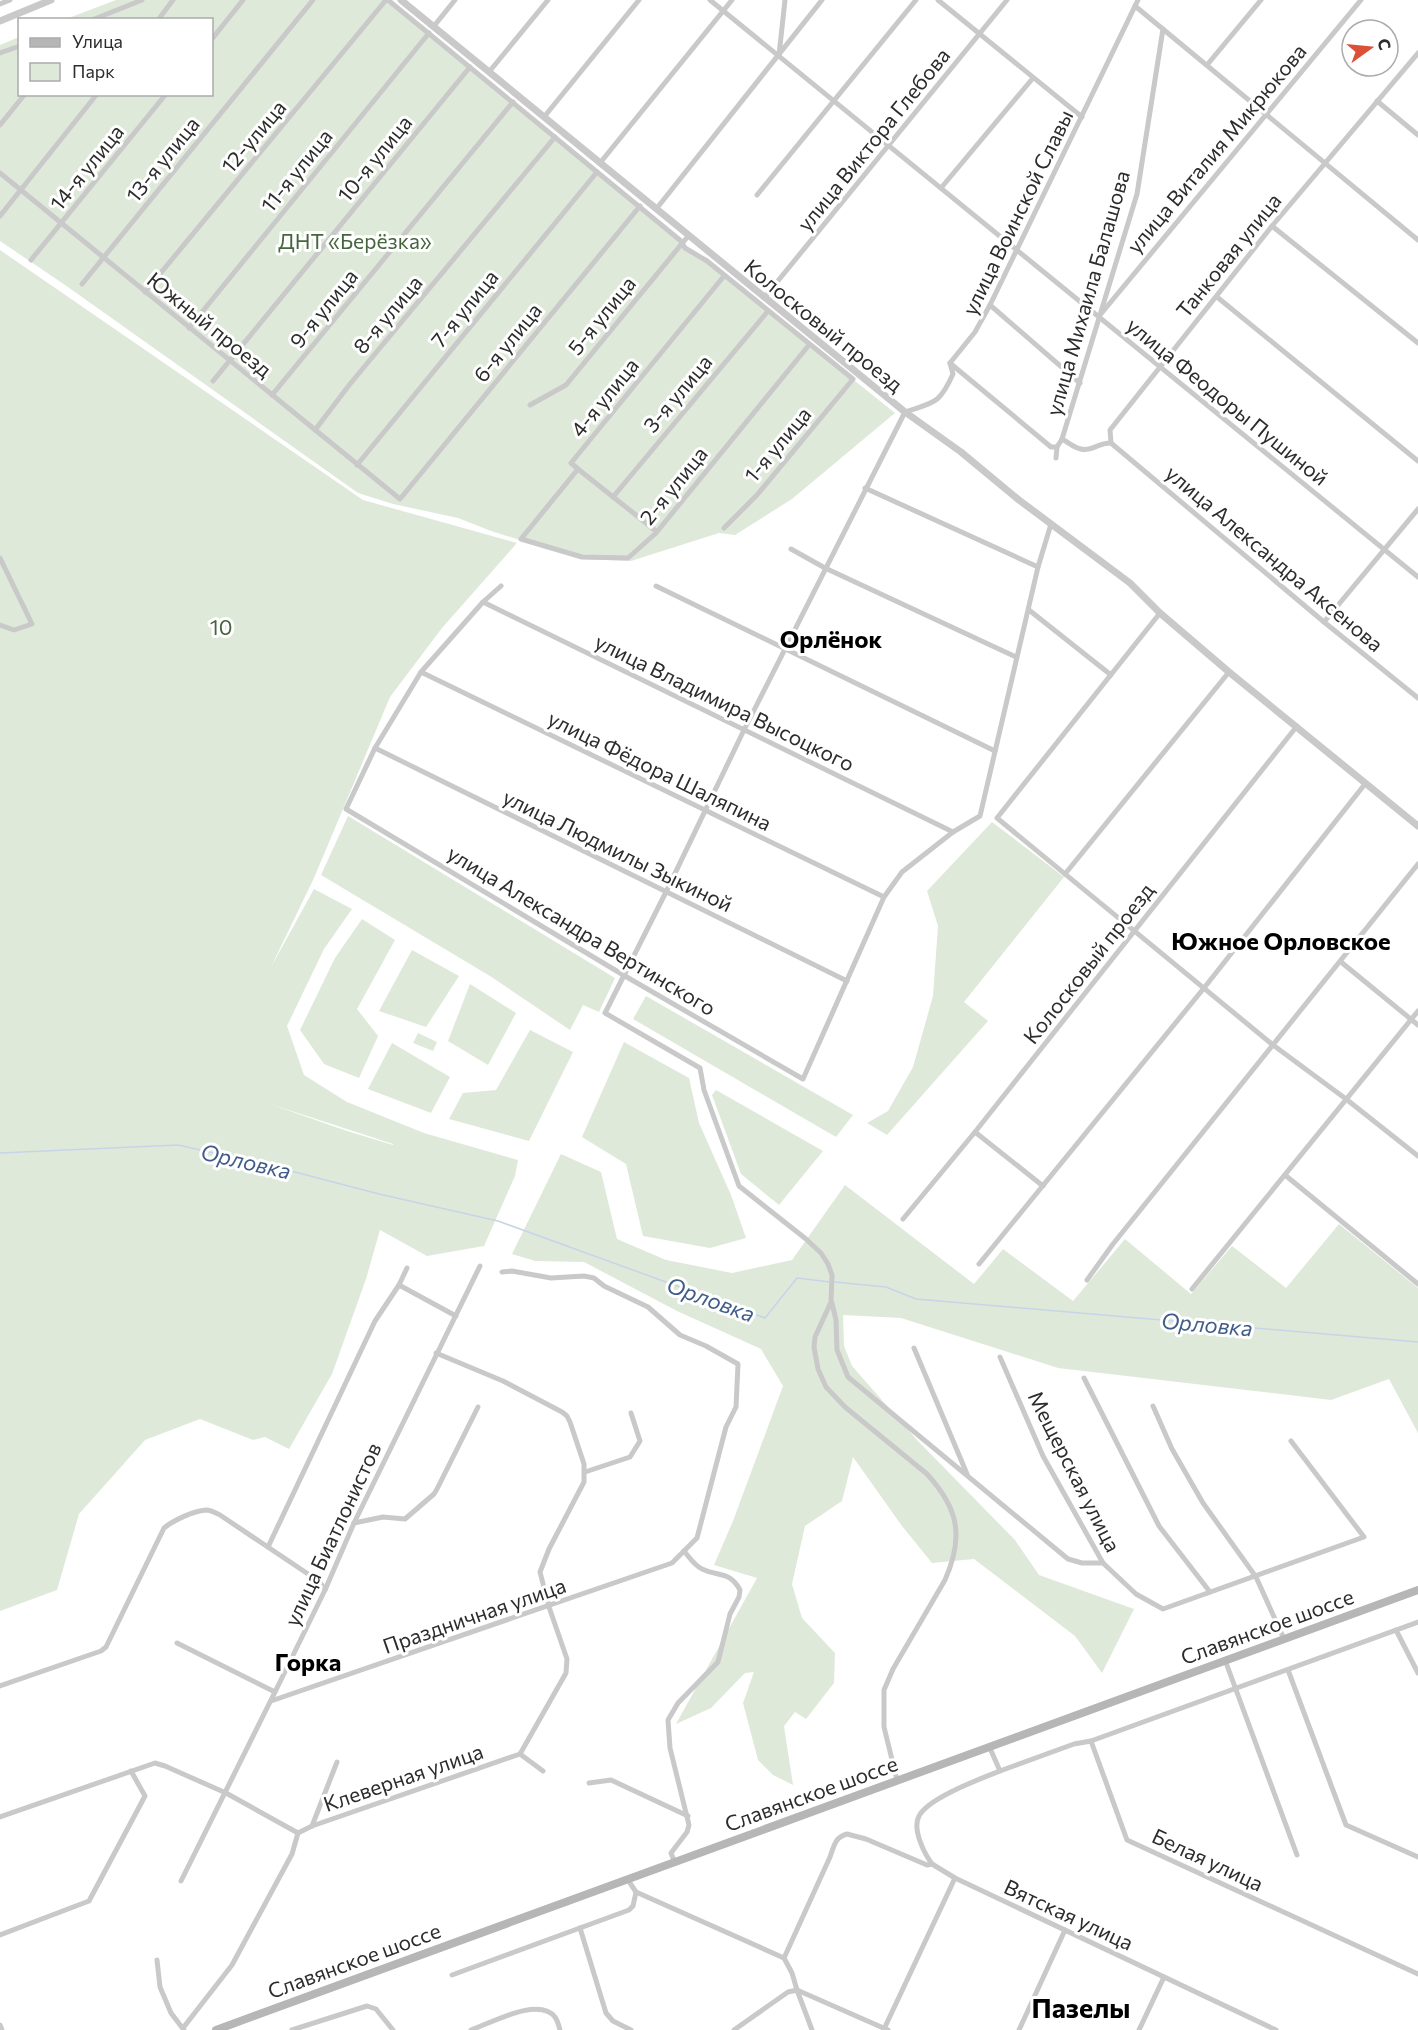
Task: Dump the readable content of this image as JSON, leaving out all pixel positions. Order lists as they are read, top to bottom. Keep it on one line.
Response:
{"streets":{"main road":["Славянское шоссе"],"street":["12-улица","улица Виктора Глебова","улица Виталия Микрюкова","10-я улица","13-я улица","14-я улица","11-я улица","улица Воинской Славы","Танковая улица","улица Михаила Балашова","9-я улица","7-я улица","8-я улица","5-я улица","Южный проезд","Колосковый проезд","6-я улица","3-я улица","4-я улица","улица Феодоры Пушиной","1-я улица","2-я улица","улица Александра Аксенова","улица Владимира Высоцкого","улица Фёдора Шаляпина","улица Людмилы Зыкиной","улица Александра Вертинского","Мещерская улица","улица Биатлонистов","Праздничная улица","Клеверная улица","Белая улица","Вятская улица"]},"crossings":[["12-улица","Южный проезд"],["улица Виктора Глебова","Колосковый проезд"],["улица Виктора Глебова","улица Феодоры Пушиной"],["улица Виталия Микрюкова","улица Михаила Балашова"],["улица Виталия Микрюкова","улица Феодоры Пушиной"],["10-я улица","Южный проезд"],["13-я улица","Южный проезд"],["14-я улица","Южный проезд"],["11-я улица","Южный проезд"],["11-я улица","Колосковый проезд"],["улица Воинской Славы","Колосковый проезд"],["улица Воинской Славы","улица Феодоры Пушиной"],["Танковая улица","улица Феодоры Пушиной"],["Танковая улица","улица Александра Аксенова"],["улица Михаила Балашова","улица Феодоры Пушиной"],["9-я улица","Южный проезд"],["7-я улица","Южный проезд"],["8-я улица","Южный проезд"],["5-я улица","Колосковый проезд"],["Южный проезд","6-я улица"],["4-я улица","2-я улица"],["1-я улица","2-я улица"],["улица Людмилы Зыкиной","улица Александра Вертинского"],["улица Биатлонистов","Праздничная улица"]],"districts":["Орлёнок","Южное Орловское","Горка","Пазелы"],"water":["Орловка"],"parks":["ДНТ «Берёзка»","10"],"legend":["Улица","Парк"],"north":"right"}
